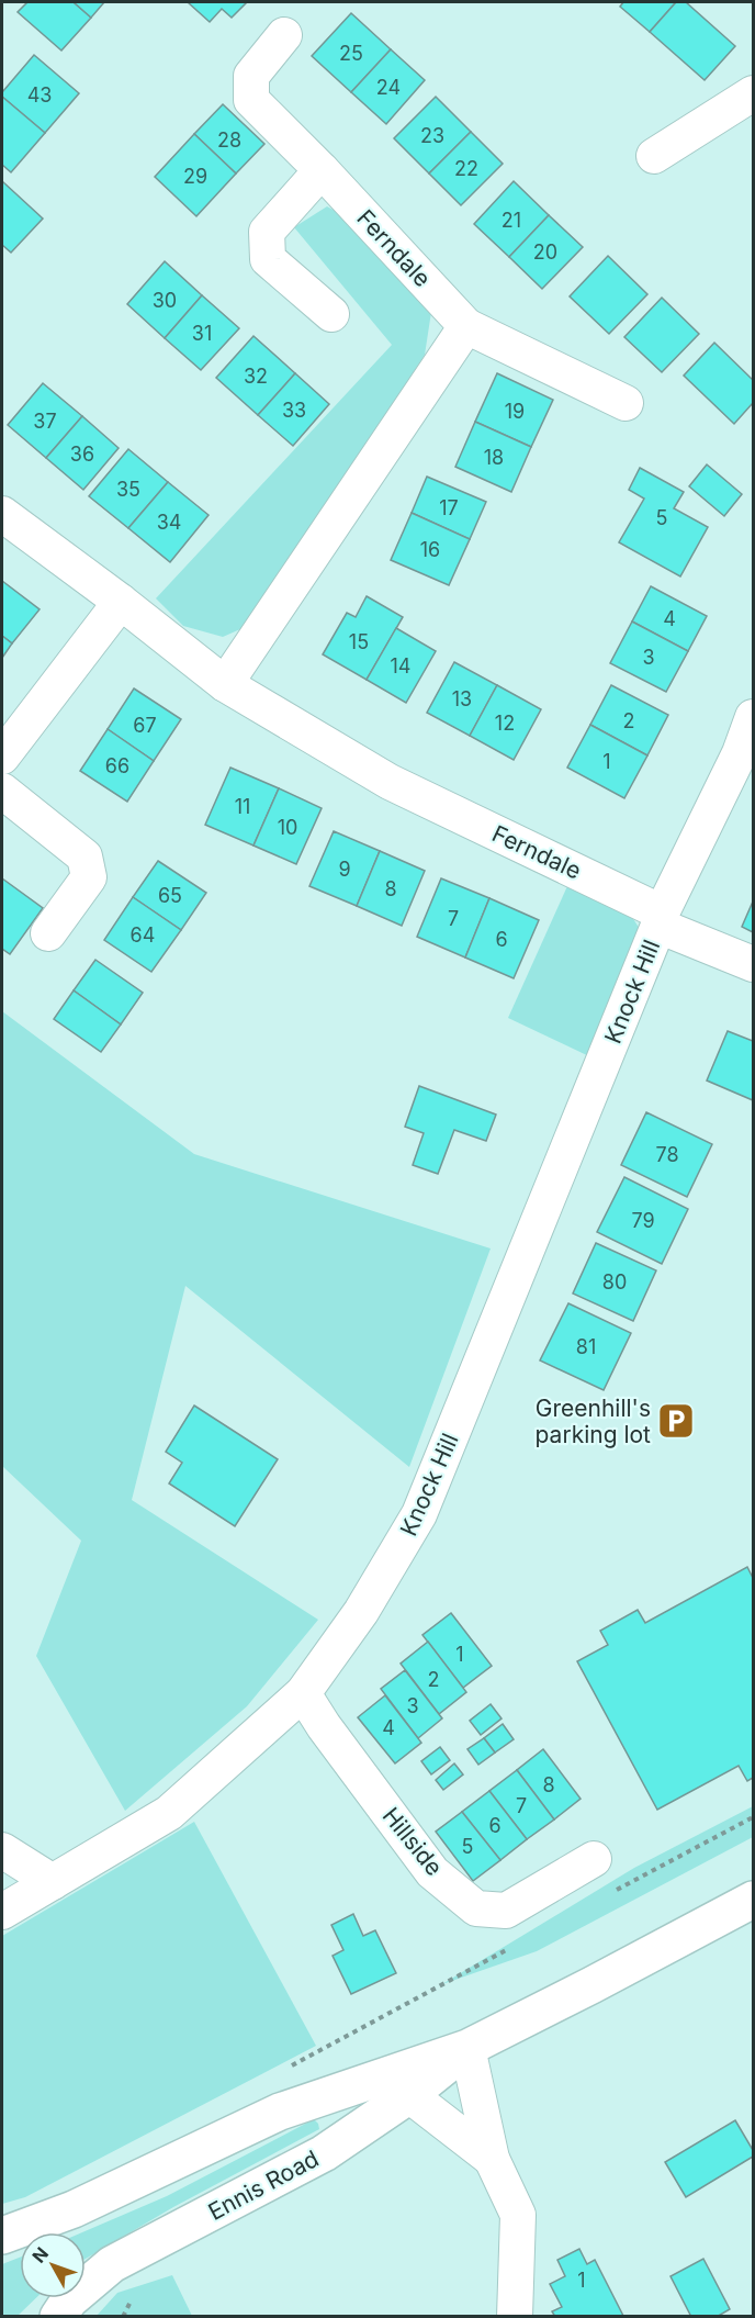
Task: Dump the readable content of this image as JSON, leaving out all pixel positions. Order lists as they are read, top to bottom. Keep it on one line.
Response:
{"streets":{"main road":["Ennis Road"],"street":["Ferndale","Knock Hill","Hillside"]},"crossings":[["Ferndale","Knock Hill"],["Knock Hill","Hillside"]],"places":{"parking":["Greenhill's parking lot"]},"house_numbers":["25","24","43","23","28","22","29","21","20","30","31","32","33","19","37","36","18","35","17","5","34","16","4","15","3","14","13","2","12","67","1","66","11","10","9","8","65","7","64","6","78","79","80","81","1","2","3","4","8","7","6","5","1"],"north":"top left"}
